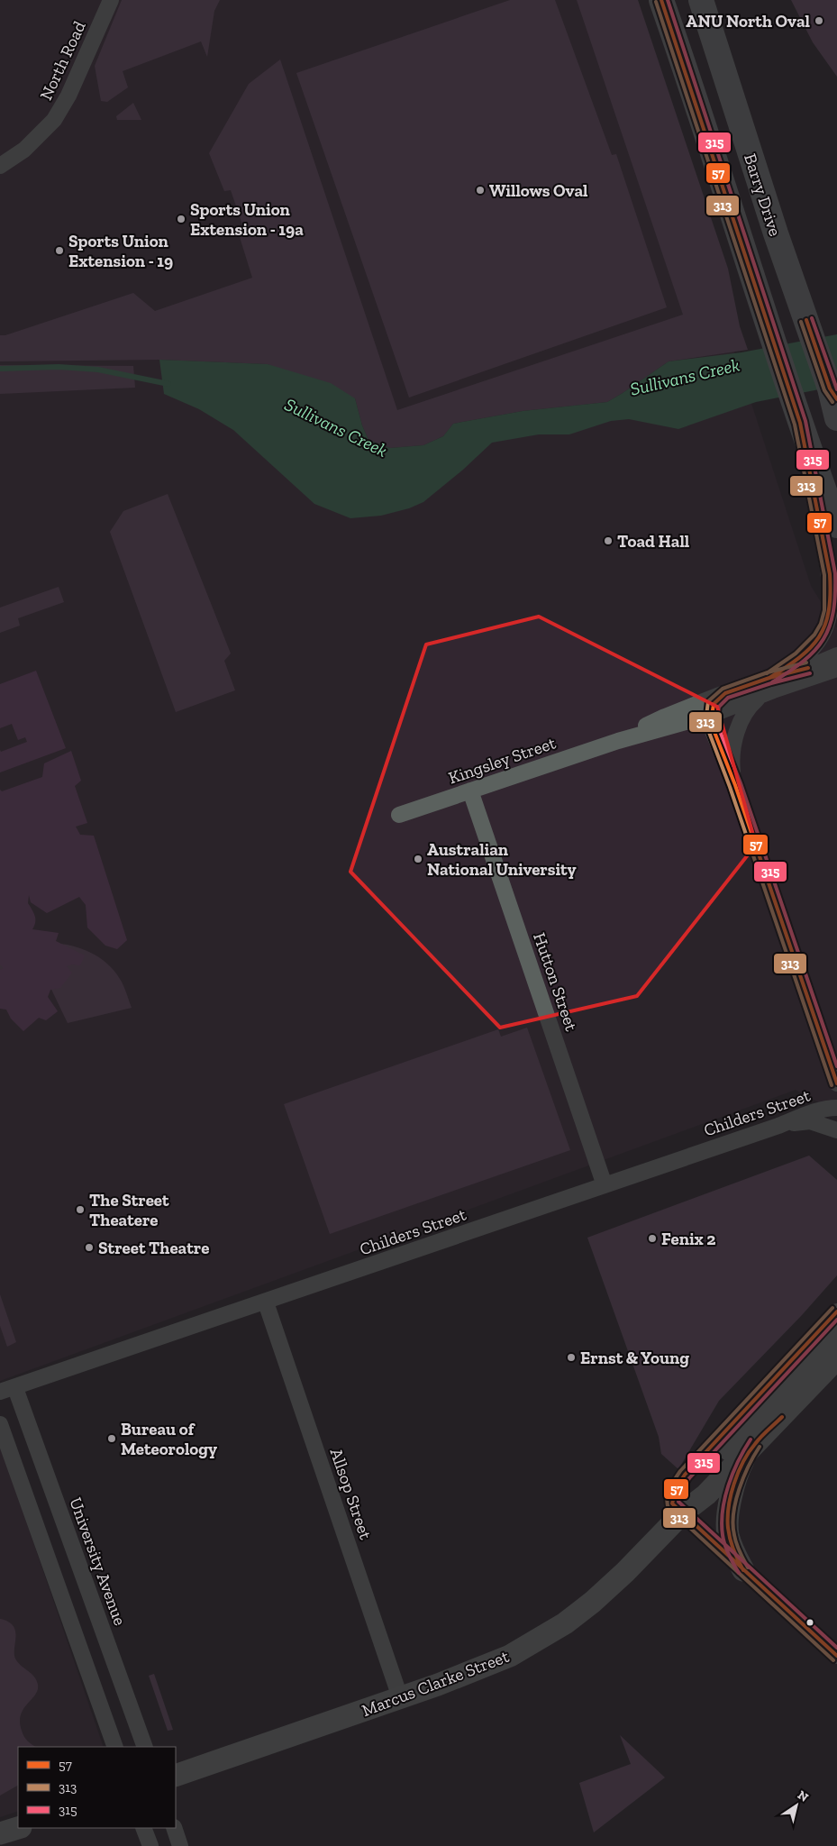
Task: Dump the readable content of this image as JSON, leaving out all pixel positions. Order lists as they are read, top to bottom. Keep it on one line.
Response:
{"streets":{"main road":["Barry Drive"],"street":["North Road","Kingsley Street","Hutton Street","Childers Street","Allsop Street","University Avenue","Marcus Clarke Street"]},"crossings":[["Kingsley Street","Hutton Street"],["Hutton Street","Childers Street"],["Childers Street","Allsop Street"],["Childers Street","University Avenue"],["Allsop Street","Marcus Clarke Street"]],"water":["Sullivans Creek"],"places":["ANU North Oval","Willows Oval","Sports Union Extension - 19a","Sports Union Extension - 19","Toad Hall","Australian National University","The Street Theatere","Fenix 2","Street Theatre","Ernst & Young","Bureau of Meteorology"],"lines":["transit line 57","transit line 315","transit line 313"],"legend":["57","313","315"],"north":"top right"}
